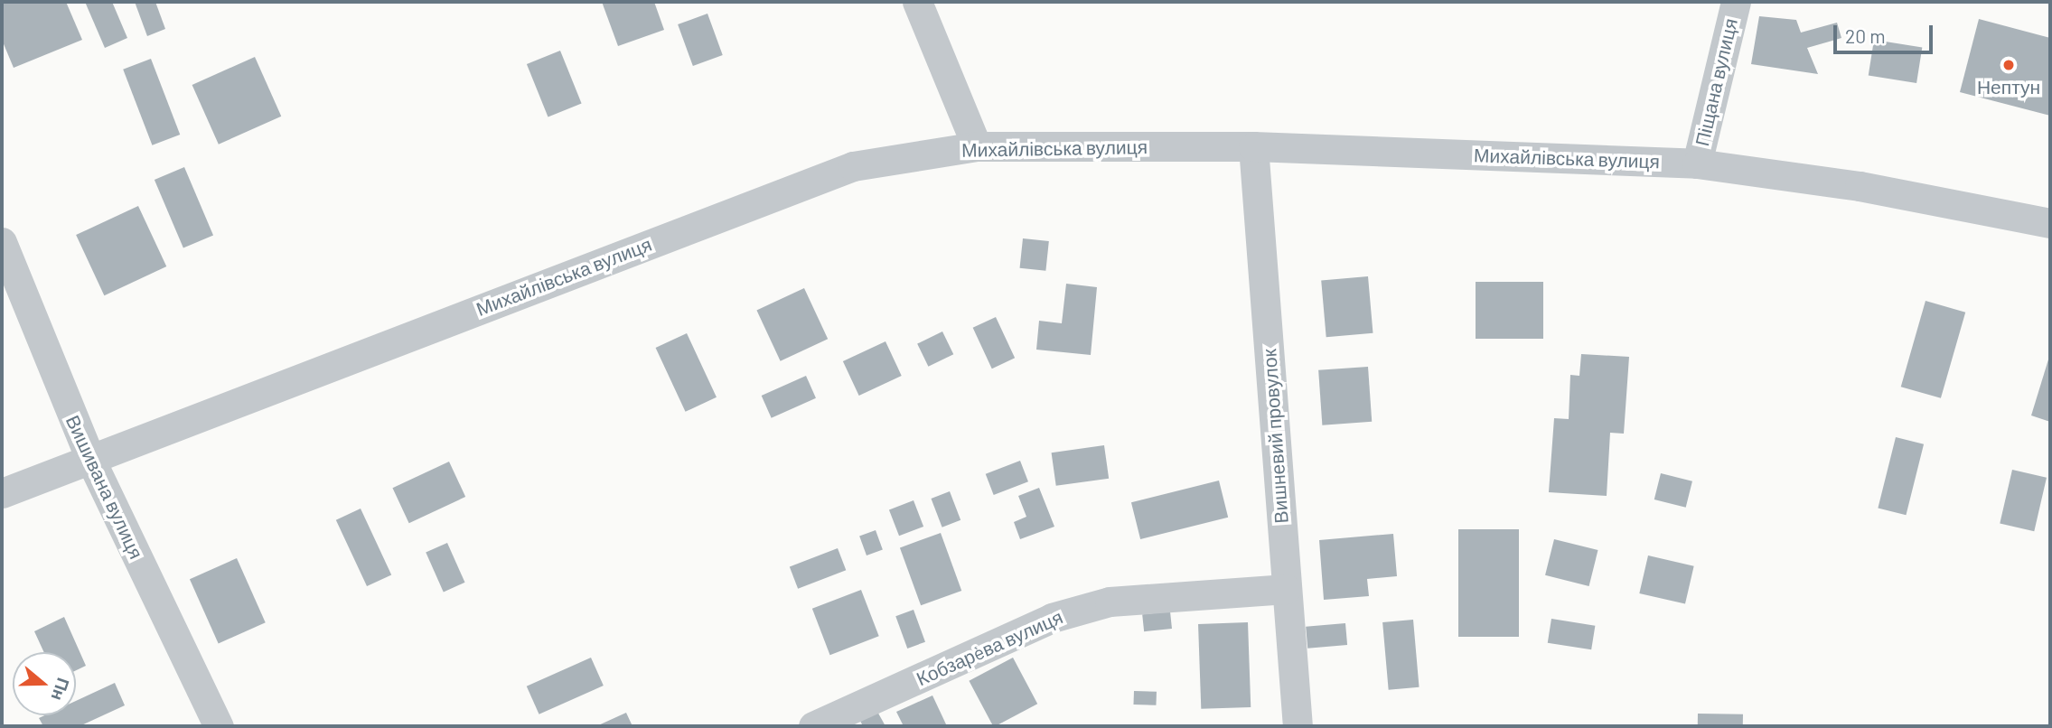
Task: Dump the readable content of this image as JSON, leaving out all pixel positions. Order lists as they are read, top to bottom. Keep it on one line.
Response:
{"streets":{"street":["Піщана вулиця","Михайлівська вулиця","Вишневий провулок","Вишивана вулиця","Кобзарèва вулиця"]},"crossings":[["Піщана вулиця","Михайлівська вулиця"],["Михайлівська вулиця","Вишневий провулок"],["Михайлівська вулиця","Вишивана вулиця"],["Вишневий провулок","Кобзарèва вулиця"]],"places":["Нептун"],"scale_bar":"20 m","north":"right"}
